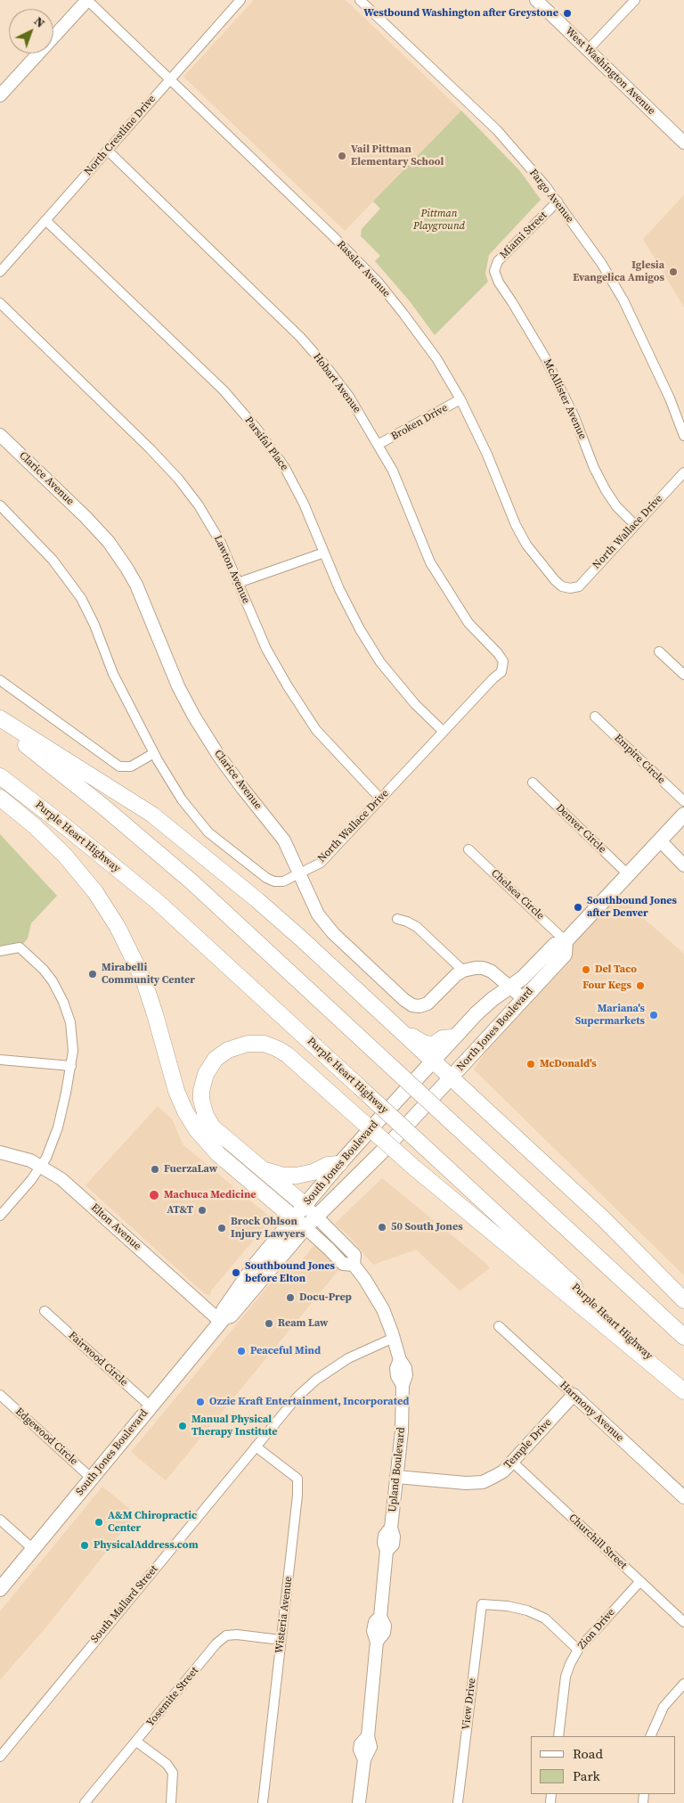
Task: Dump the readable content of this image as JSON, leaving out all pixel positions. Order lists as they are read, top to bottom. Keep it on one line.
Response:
{"streets":{"highway":["Purple Heart Highway"],"main road":["North Jones Boulevard","South Jones Boulevard"],"street":["West Washington Avenue","North Crestline Drive","Fargo Avenue","Miami Street","Rassler Avenue","Hobart Avenue","McAllister Avenue","Broken Drive","Parsifal Place","Clarice Avenue","North Wallace Drive","Lawton Avenue","Empire Circle","Denver Circle","Chelsea Circle","Elton Avenue","Fairwood Circle","Harmony Avenue","Edgewood Circle","Temple Drive","Upland Boulevard","Churchill Street","South Mallard Street","Wisteria Avenue","Zion Drive","Yosemite Street","View Drive"]},"crossings":[["North Crestline Drive","Rassler Avenue"],["North Crestline Drive","Hobart Avenue"],["North Crestline Drive","Parsifal Place"],["Fargo Avenue","Miami Street"],["Miami Street","McAllister Avenue"],["Rassler Avenue","Broken Drive"],["Rassler Avenue","North Wallace Drive"],["Hobart Avenue","Broken Drive"],["Hobart Avenue","North Wallace Drive"],["McAllister Avenue","North Wallace Drive"],["Parsifal Place","North Wallace Drive"],["Clarice Avenue","North Wallace Drive"],["North Wallace Drive","Lawton Avenue"],["Denver Circle","North Jones Boulevard"],["Chelsea Circle","North Jones Boulevard"],["North Jones Boulevard","South Jones Boulevard"],["South Jones Boulevard","Elton Avenue"],["South Jones Boulevard","Fairwood Circle"],["South Jones Boulevard","Edgewood Circle"],["South Jones Boulevard","Upland Boulevard"],["Harmony Avenue","Temple Drive"],["Temple Drive","Upland Boulevard"],["Temple Drive","Churchill Street"],["Upland Boulevard","South Mallard Street"],["Churchill Street","Zion Drive"],["South Mallard Street","Wisteria Avenue"],["Wisteria Avenue","Yosemite Street"],["Zion Drive","View Drive"]],"parks":["Pittman Playground"],"places":["Westbound Washington after Greystone","Vail Pittman Elementary School","Iglesia Evangelica Amigos","Southbound Jones after Denver","Del Taco","Mirabelli Community Center","Four Kegs","Mariana's Supermarkets","McDonald's","FuerzaLaw","Machuca Medicine","AT&T","50 South Jones","Brock Ohlson Injury Lawyers","Southbound Jones before Elton","Docu-Prep","Ream Law","Peaceful Mind","Ozzie Kraft Entertainment, Incorporated","Manual Physical Therapy Institute","A&M Chiropractic Center","PhysicalAddress.com"],"legend":["Road","Park"],"north":"top right"}
